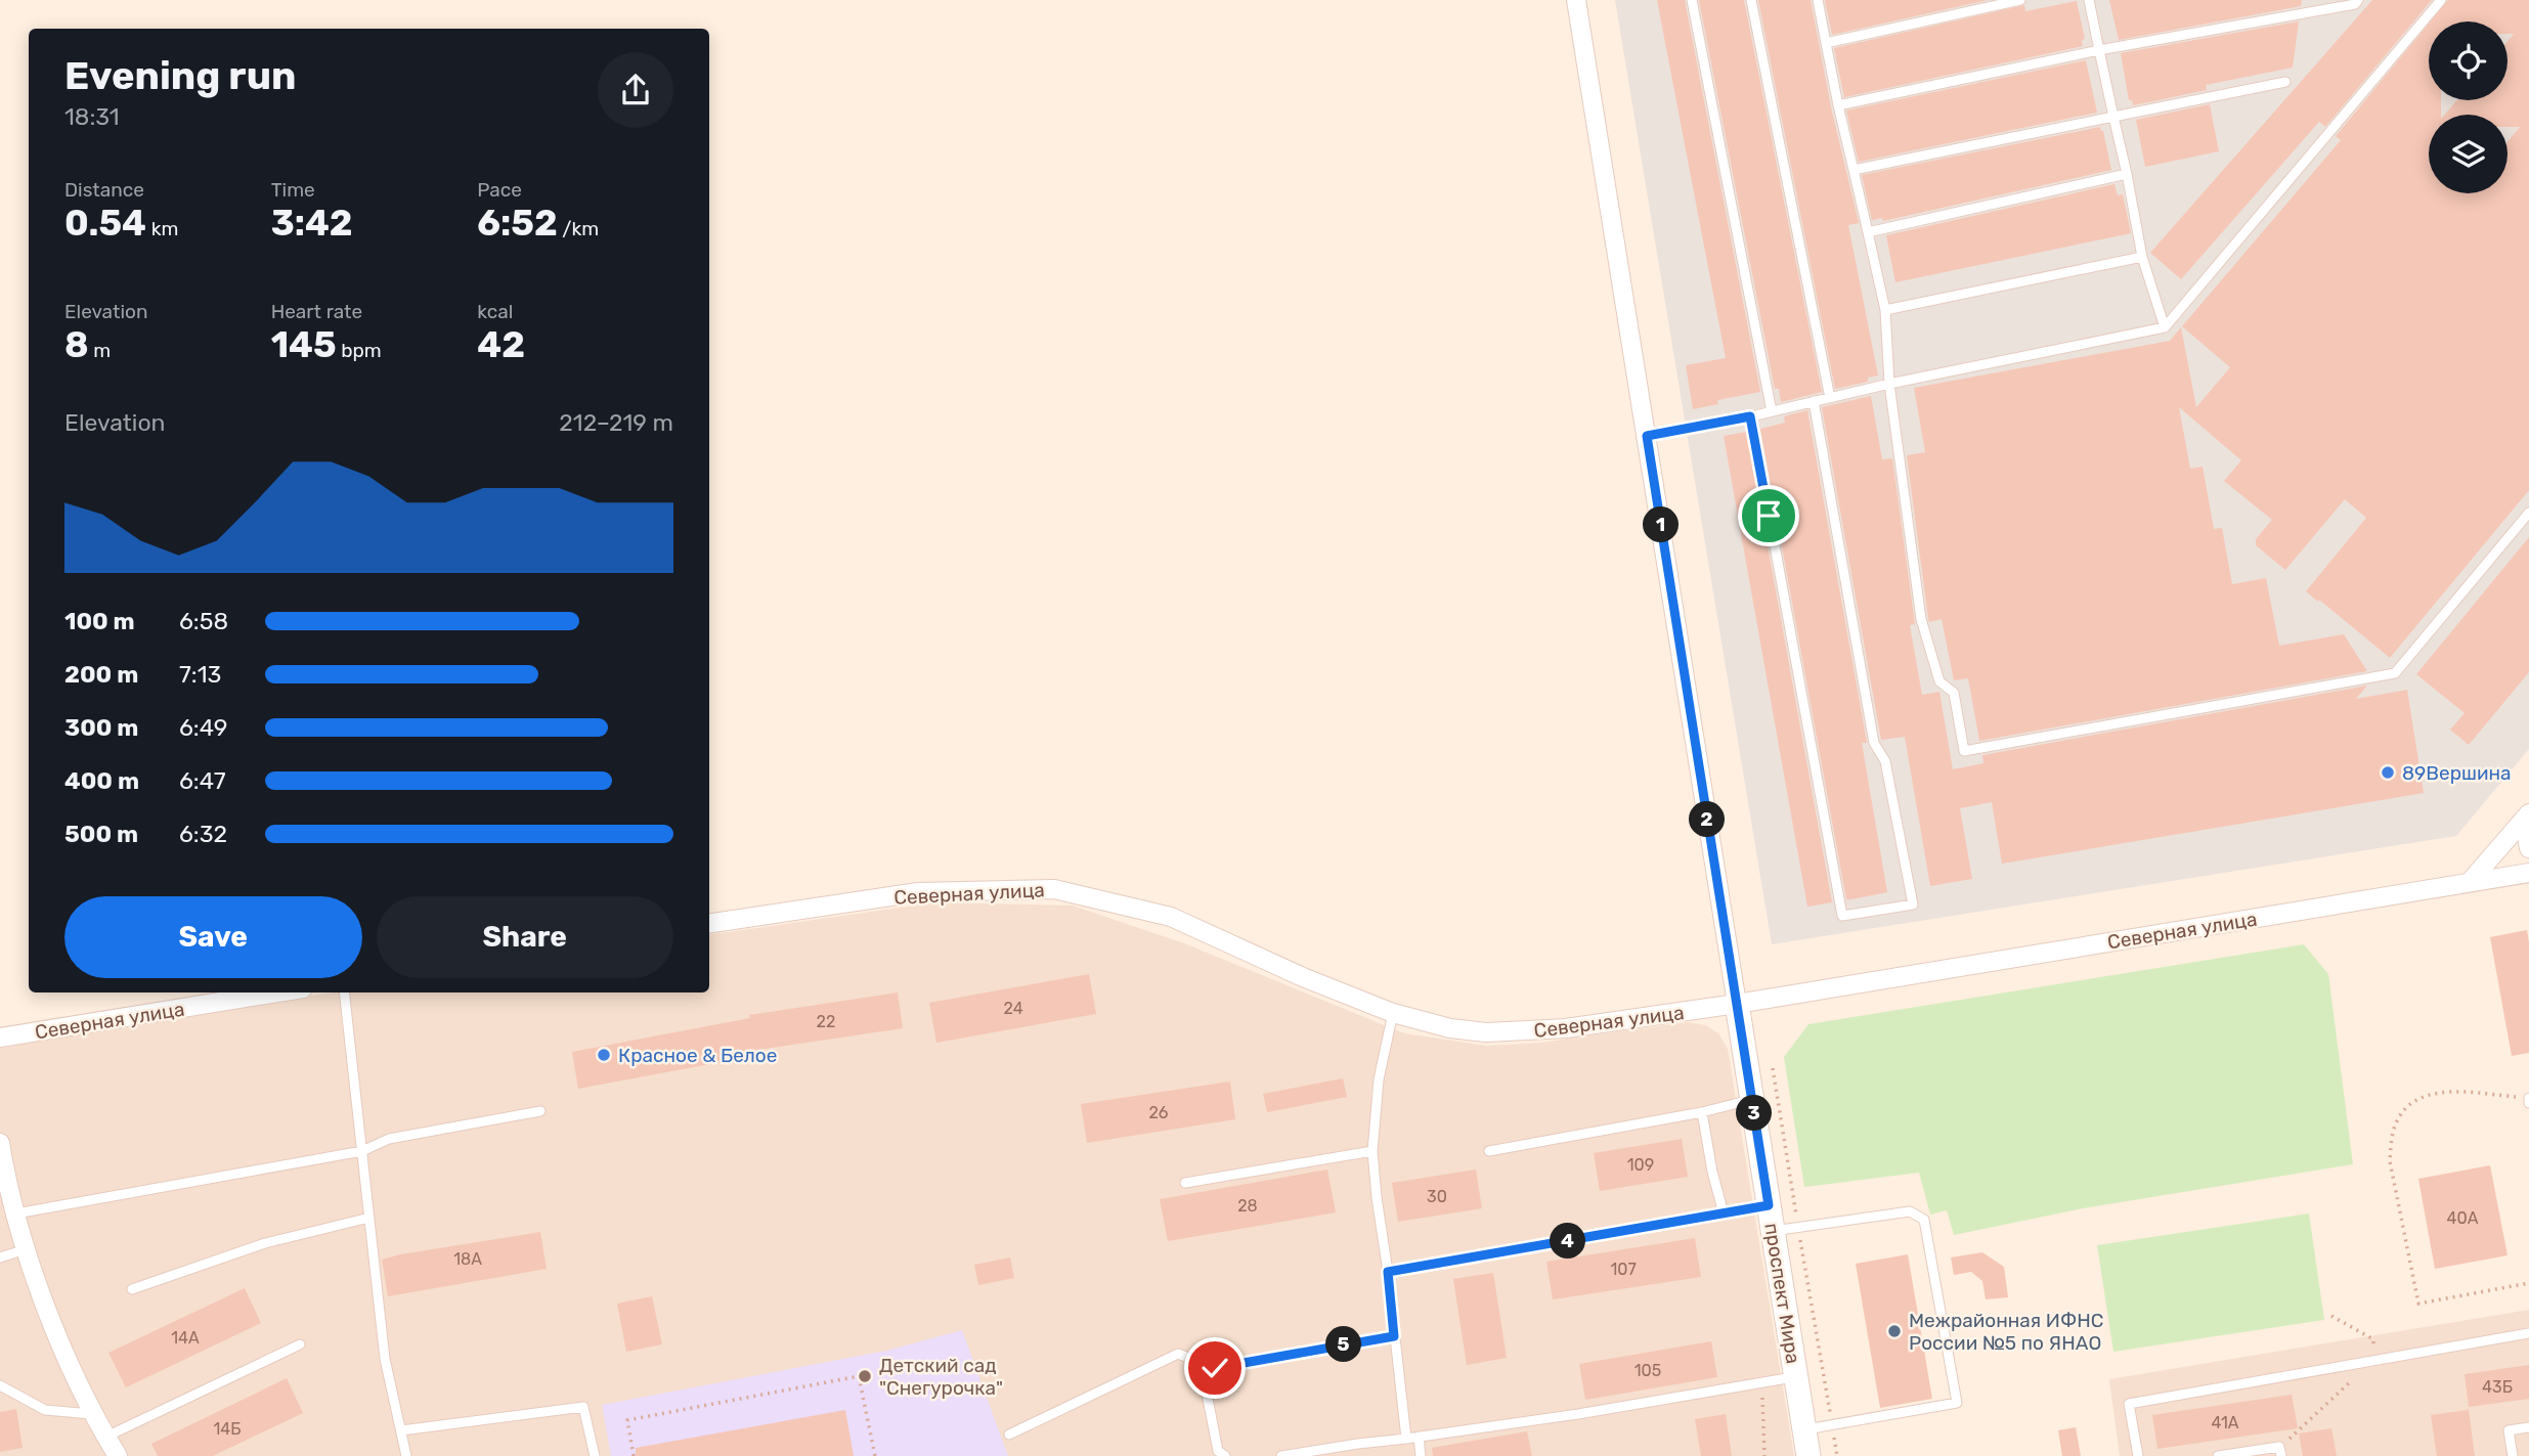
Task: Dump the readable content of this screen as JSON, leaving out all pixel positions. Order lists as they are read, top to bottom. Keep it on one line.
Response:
{"streets":{"street":["Северная улица","проспект Мира"]},"crossings":[["Северная улица","проспект Мира"]],"places":["89Вершина","Красное & Белое","Межрайонная ИФНС России №5 по ЯНАО","Детский сад \"Снегурочка\""],"house_numbers":["24","22","26","109","30","28","40А","18А","107","14А","105","43Б","41А","14Б"],"page":{"heading":["Evening run","18:31"],"stats":[["Distance","0.54 km"],["Time","3:42"],["Pace","6:52 /km"],["Elevation","8 m"],["Heart rate","145 bpm"],["kcal","42"]],"chart":["Elevation","212–219 m"],"pins":["1","2","3","4","5"],"list":[{"name":"100 m","note":"6:58"},{"name":"200 m","note":"7:13"},{"name":"300 m","note":"6:49"},{"name":"400 m","note":"6:47"},{"name":"500 m","note":"6:32"}],"buttons":["Save","Share"]}}
